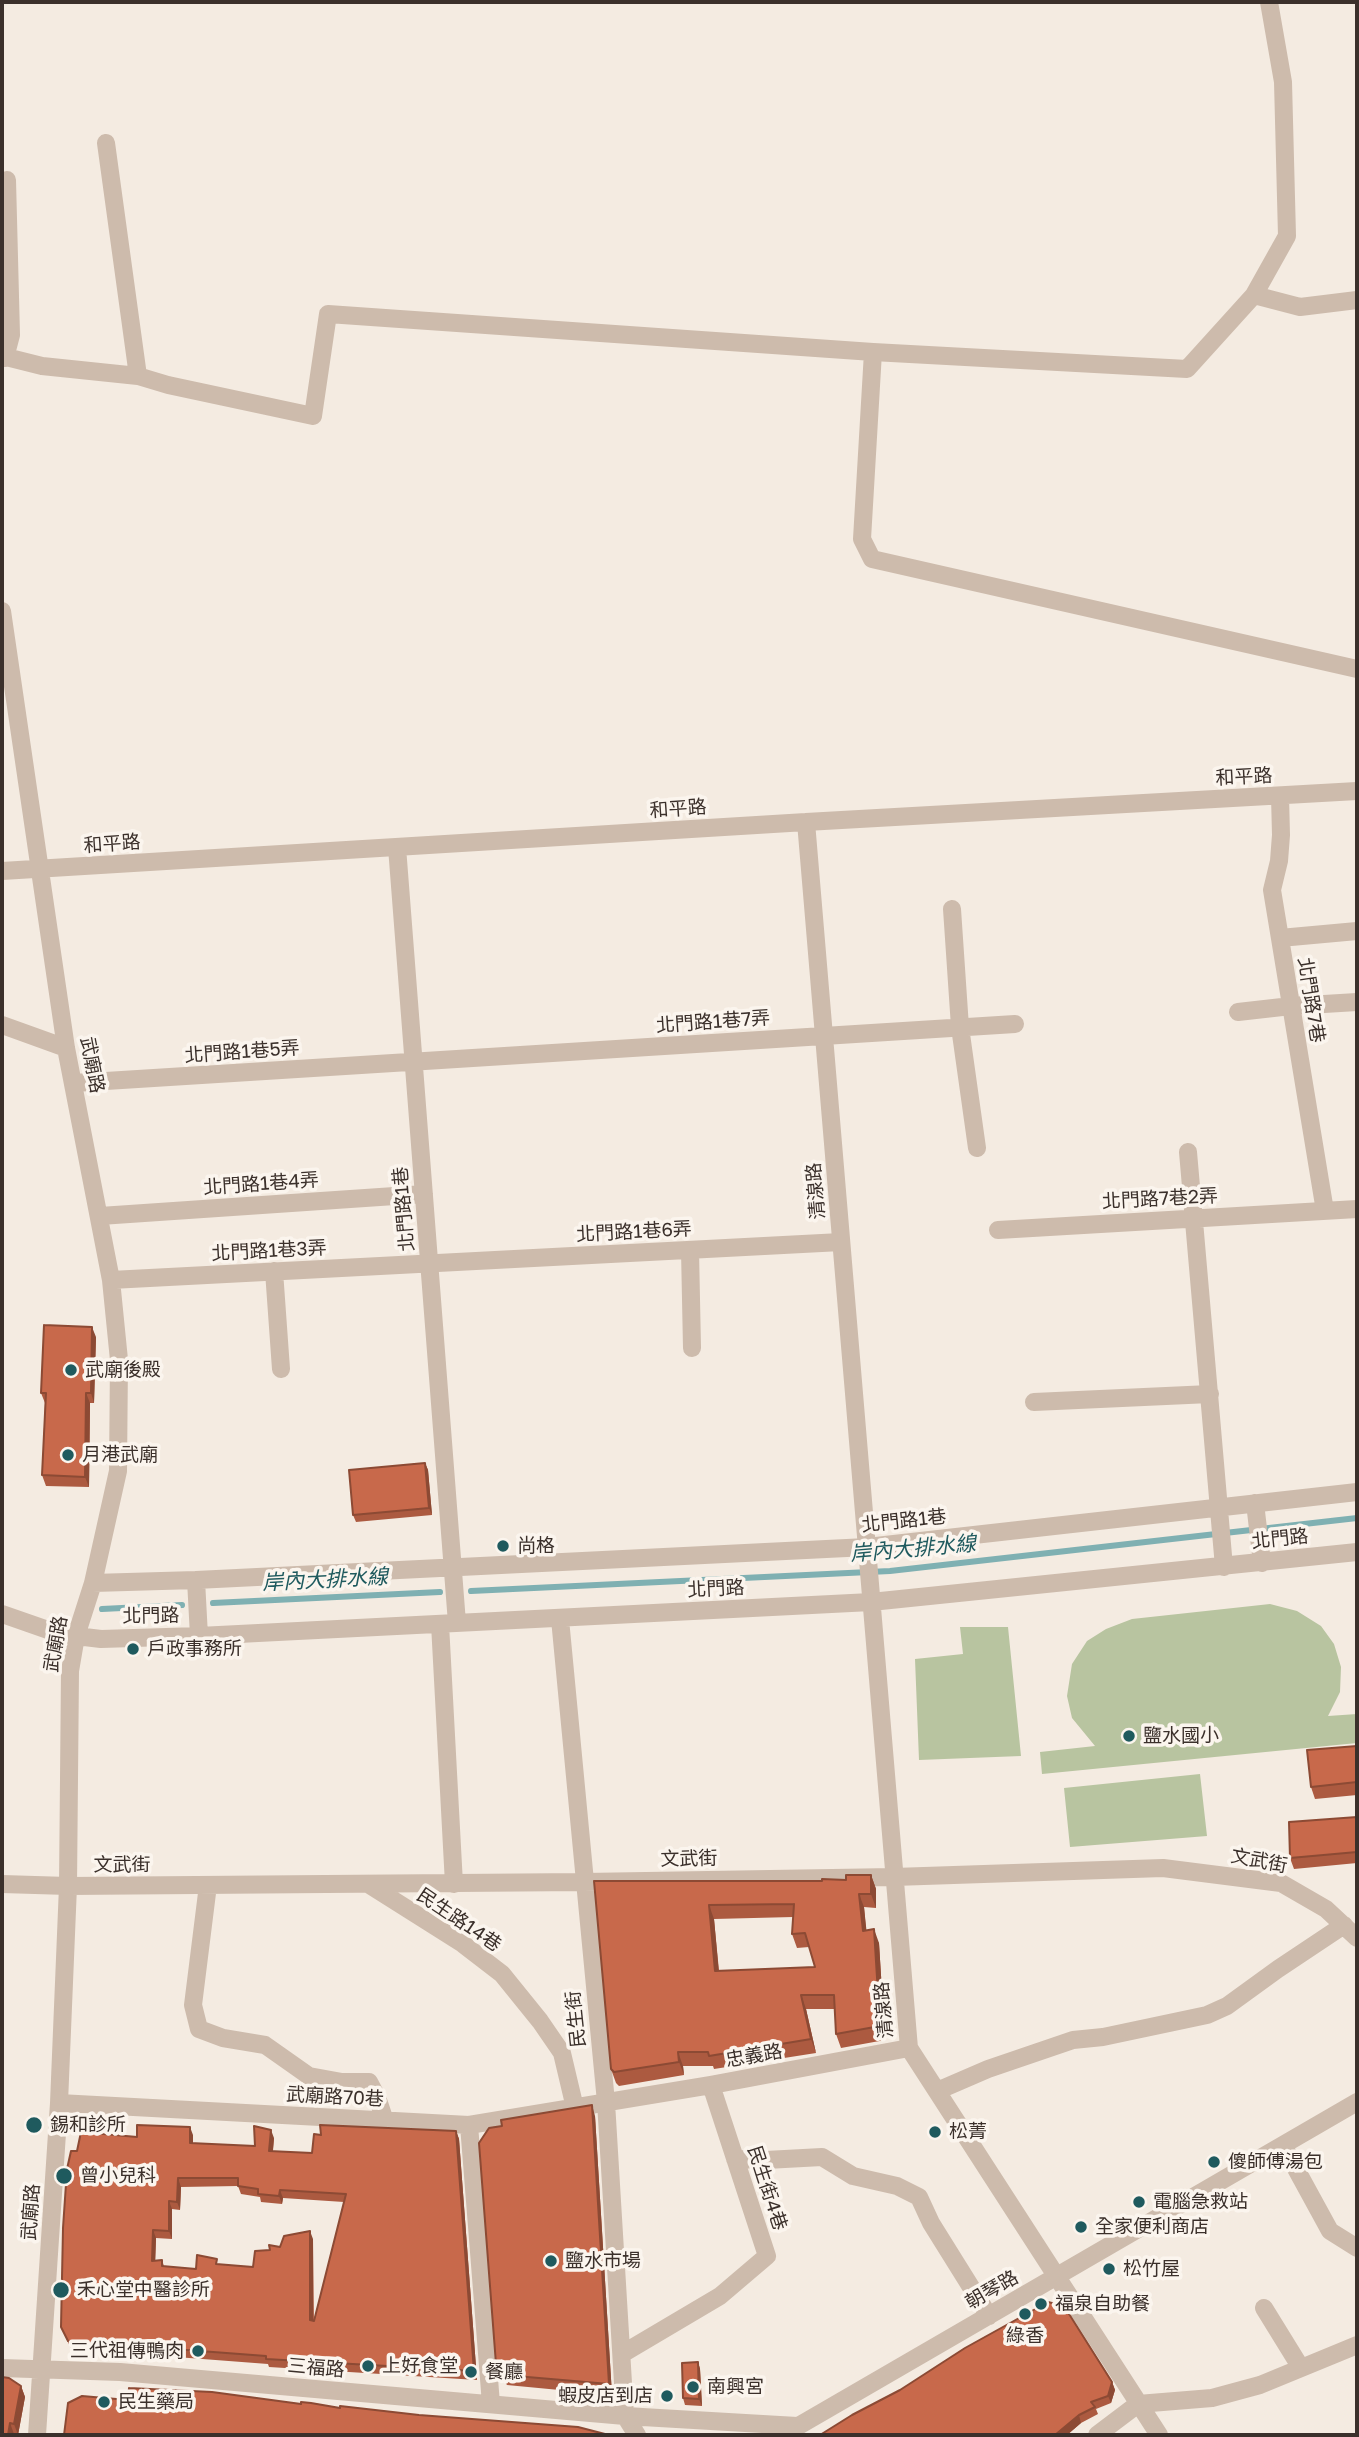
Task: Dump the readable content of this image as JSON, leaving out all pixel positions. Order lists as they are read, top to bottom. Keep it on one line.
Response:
{"streets":{"street":["和平路","北門路7巷","北門路1巷7弄","北門路1巷5弄","武廟路","北門路1巷4弄","清湶路","北門路7巷2弄","北門路1巷","北門路1巷6弄","北門路1巷3弄","北門路","文武街","民生路14巷","民生街","忠義路","武廟路70巷","民生街4巷","朝琴路","三福路"]},"crossings":[["和平路","北門路7巷"],["和平路","武廟路"],["和平路","清湶路"],["和平路","北門路1巷"],["北門路7巷","北門路7巷2弄"],["北門路1巷7弄","北門路1巷5弄"],["北門路1巷7弄","清湶路"],["北門路1巷7弄","北門路1巷"],["北門路1巷5弄","武廟路"],["北門路1巷5弄","北門路1巷"],["武廟路","北門路1巷4弄"],["武廟路","北門路1巷"],["武廟路","北門路1巷3弄"],["武廟路","北門路"],["武廟路","文武街"],["武廟路","武廟路70巷"],["武廟路","三福路"],["北門路1巷4弄","北門路1巷"],["清湶路","北門路1巷"],["清湶路","北門路1巷6弄"],["清湶路","北門路"],["清湶路","文武街"],["清湶路","忠義路"],["清湶路","朝琴路"],["北門路1巷","北門路1巷6弄"],["北門路1巷","北門路1巷3弄"],["北門路1巷","北門路"],["北門路1巷","文武街"],["北門路1巷6弄","北門路1巷3弄"],["北門路","民生街"],["文武街","民生路14巷"],["文武街","民生街"],["民生路14巷","武廟路70巷"],["民生街","忠義路"],["民生街","武廟路70巷"],["民生街","民生街4巷"],["民生街","朝琴路"],["民生街","三福路"],["忠義路","武廟路70巷"],["忠義路","民生街4巷"],["朝琴路","三福路"]],"water":["岸內大排水線"],"places":["武廟後殿","月港武廟","尚格","戶政事務所","鹽水國小","錫和診所","松菁","傻師傅湯包","曾小兒科","電腦急救站","全家便利商店","鹽水市場","松竹屋","禾心堂中醫診所","福泉自助餐","綠香","三代祖傳鴨肉","上好食堂","餐廳","南興宮","蝦皮店到店","民生藥局"]}
